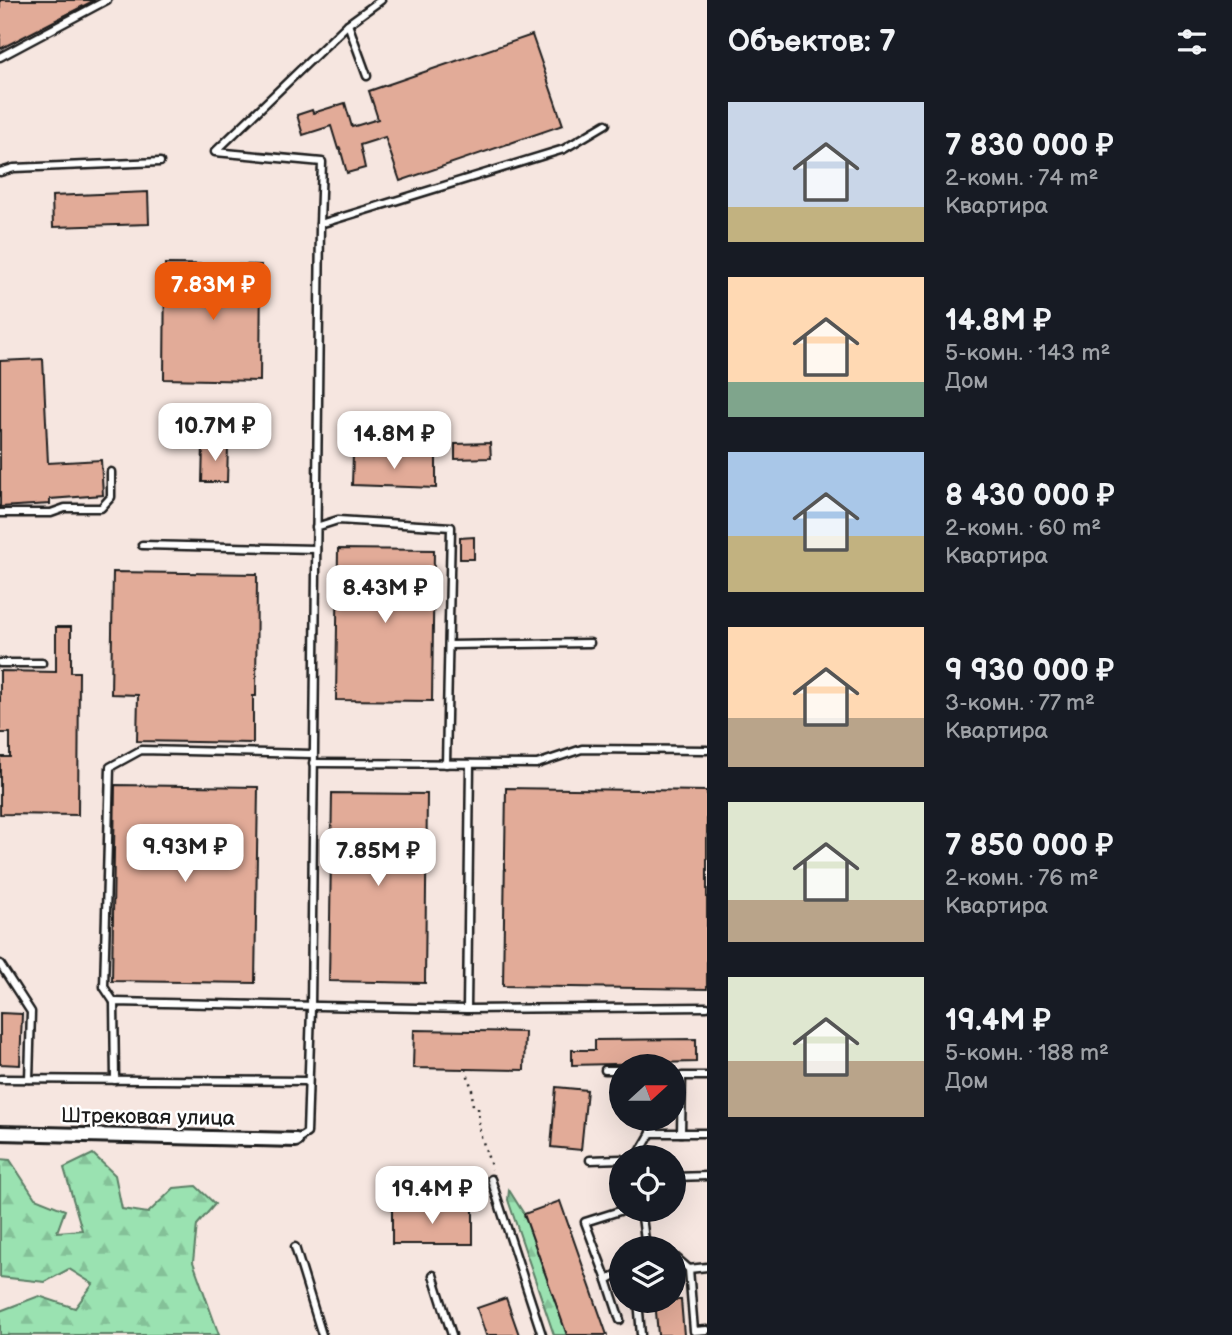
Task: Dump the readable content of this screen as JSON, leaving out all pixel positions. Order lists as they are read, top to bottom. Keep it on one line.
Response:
{"streets":{"street":["Штрековая улица"]},"north":"right","page":{"heading":"Объектов: 7","list":[{"name":"7 830 000 ₽","note":"2-комн. · 74 m² · Квартира"},{"name":"14.8M ₽","note":"5-комн. · 143 m² · Дом"},{"name":"8 430 000 ₽","note":"2-комн. · 60 m² · Квартира"},{"name":"9 930 000 ₽","note":"3-комн. · 77 m² · Квартира"},{"name":"7 850 000 ₽","note":"2-комн. · 76 m² · Квартира"},{"name":"19.4M ₽","note":"5-комн. · 188 m² · Дом"}],"price":["7.83M ₽","10.7M ₽","14.8M ₽","8.43M ₽","9.93M ₽","7.85M ₽","19.4M ₽"]}}
